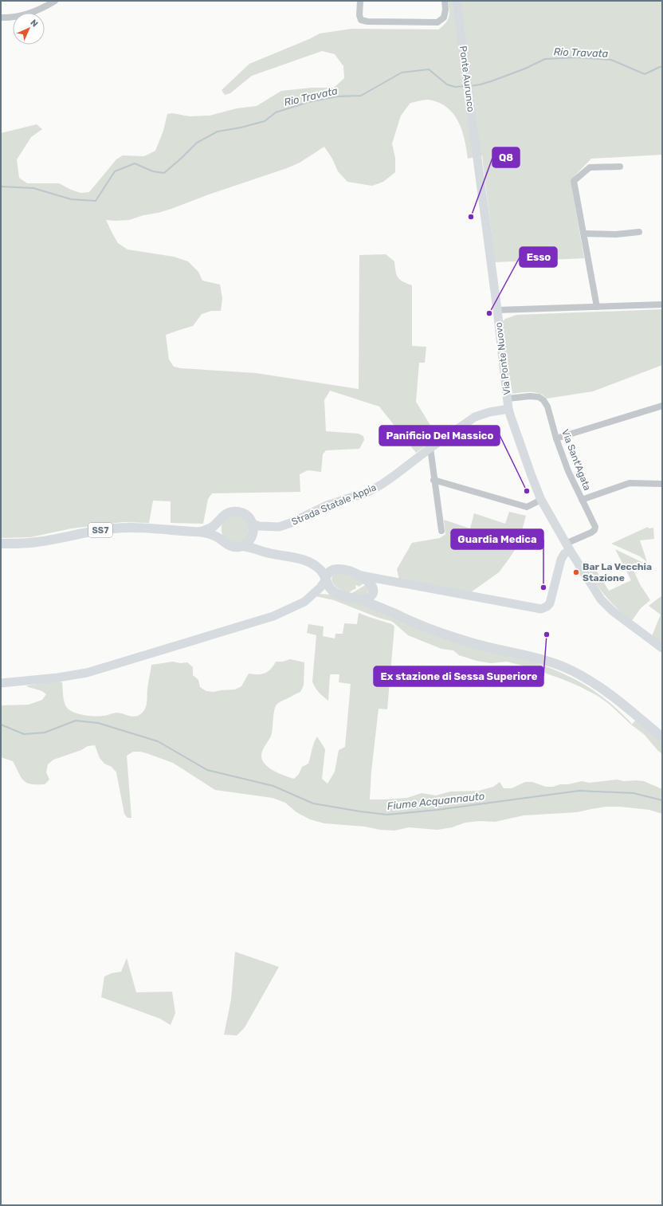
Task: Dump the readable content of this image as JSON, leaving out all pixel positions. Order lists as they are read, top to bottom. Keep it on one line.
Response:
{"streets":{"main road":["Strada Statale Appia","SS7"],"street":["Ponte Aurunco","Via Ponte Nuovo","Via Sant'Agata"]},"crossings":[["Ponte Aurunco","Via Ponte Nuovo"],["Via Ponte Nuovo","Via Sant'Agata"],["Via Ponte Nuovo","Strada Statale Appia"],["Strada Statale Appia","SS7"]],"water":["Rio Travata","Fiume Acquannauto"],"places":["Q8","Esso","Panificio Del Massico","Bar La Vecchia Stazione","Guardia Medica","Ex stazione di Sessa Superiore"],"north":"top right"}
